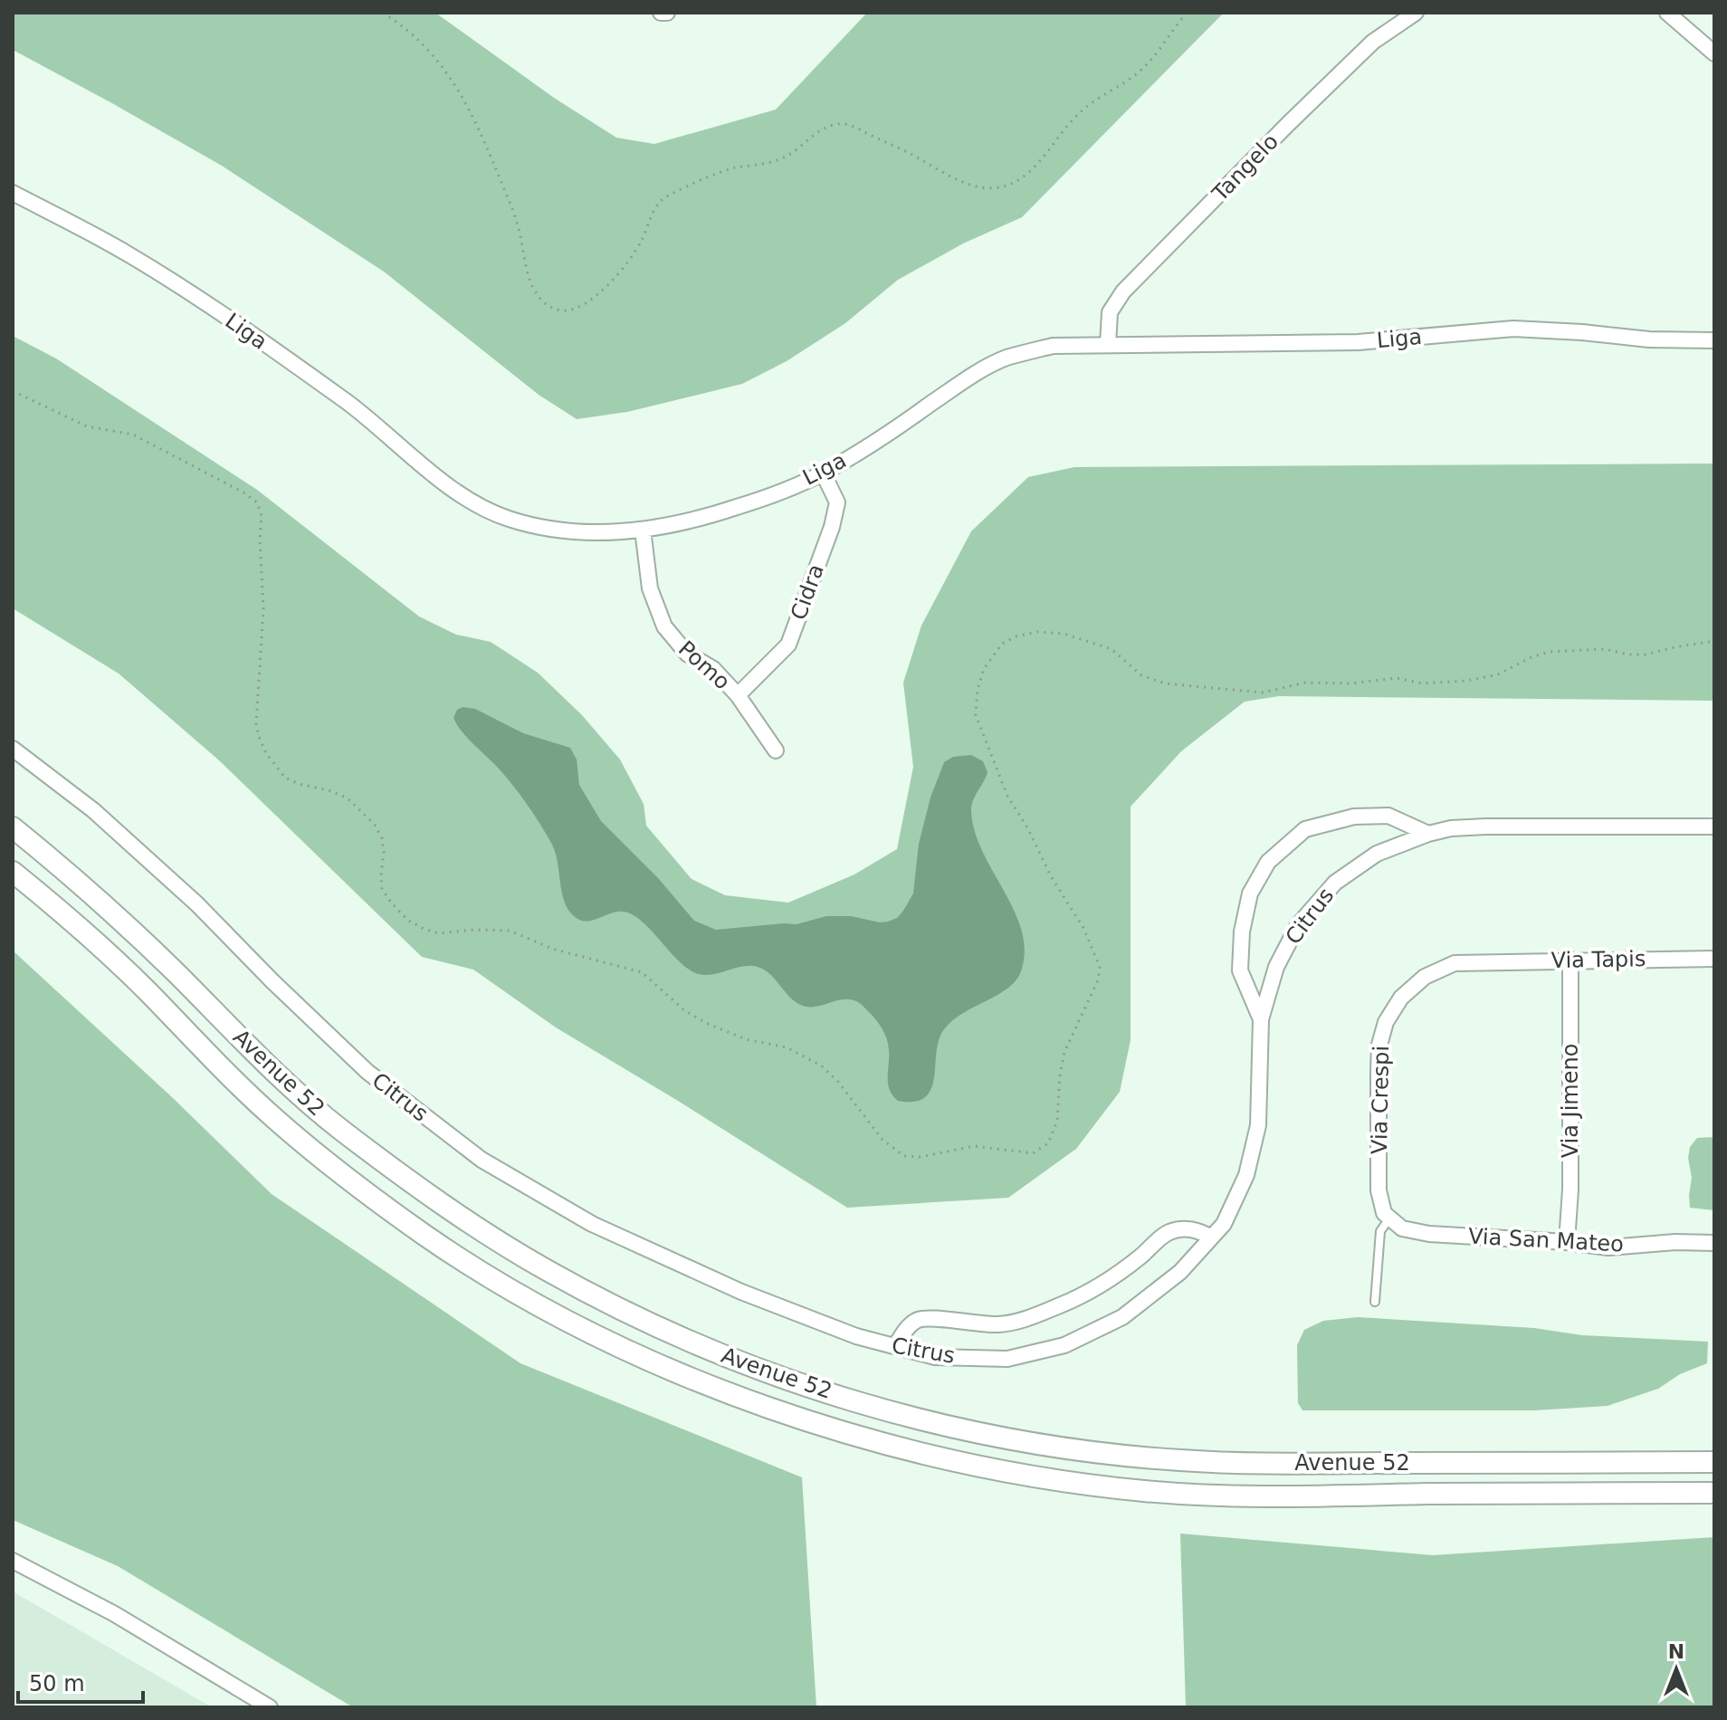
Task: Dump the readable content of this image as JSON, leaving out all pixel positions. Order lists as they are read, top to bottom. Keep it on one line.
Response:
{"streets":{"main road":["Avenue 52"],"street":["Tangelo","Liga","Cidra","Pomo","Citrus","Via Tapis","Via Crespi","Via Jimeno","Via San Mateo"]},"crossings":[["Tangelo","Liga"],["Liga","Cidra"],["Liga","Pomo"],["Cidra","Pomo"],["Via Tapis","Via Crespi"],["Via Tapis","Via Jimeno"],["Via Crespi","Via San Mateo"],["Via Jimeno","Via San Mateo"]],"scale_bar":"50 m","north":"top"}
